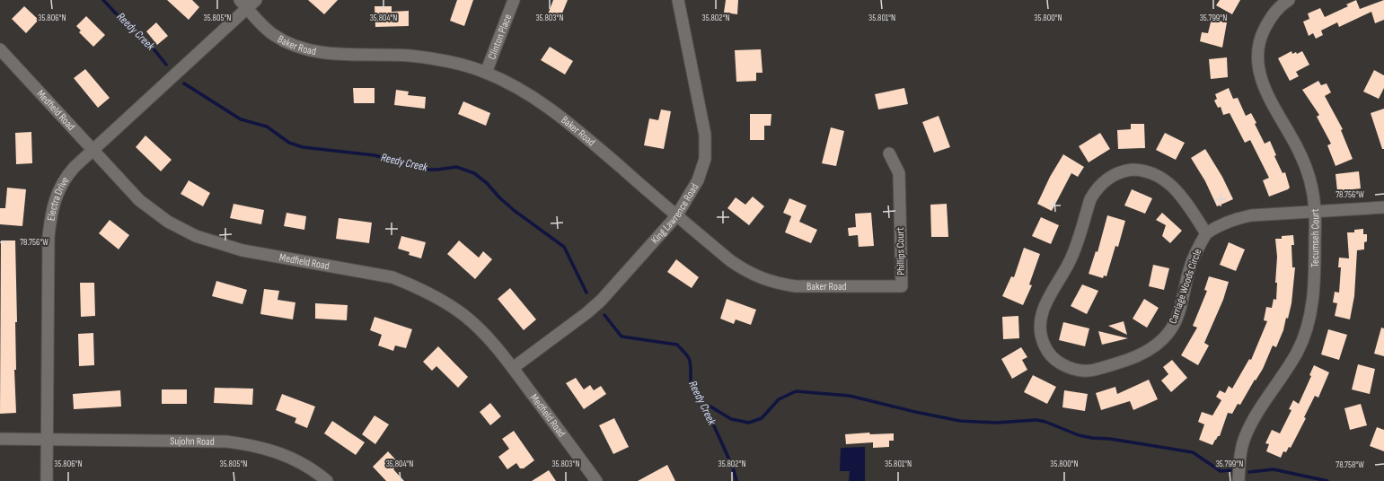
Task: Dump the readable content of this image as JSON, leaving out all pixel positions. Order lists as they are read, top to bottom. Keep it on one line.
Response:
{"streets":{"street":["Clinton Place","Baker Road","Medfield Road","Electra Drive","King Lawrence Road","Tecumseh Court","Phillips Court","Carriage Woods Circle","Sujohn Road"]},"crossings":[["Clinton Place","Baker Road"],["Baker Road","Electra Drive"],["Baker Road","King Lawrence Road"],["Baker Road","Phillips Court"],["Medfield Road","Electra Drive"],["Medfield Road","King Lawrence Road"],["Electra Drive","Sujohn Road"],["Tecumseh Court","Carriage Woods Circle"]],"water":["Reedy Creek"],"coordinates":["35.806°N","35.805°N","35.804°N","35.803°N","35.802°N","35.801°N","35.800°N","35.799°N","78.756°W","78.758°W"]}
